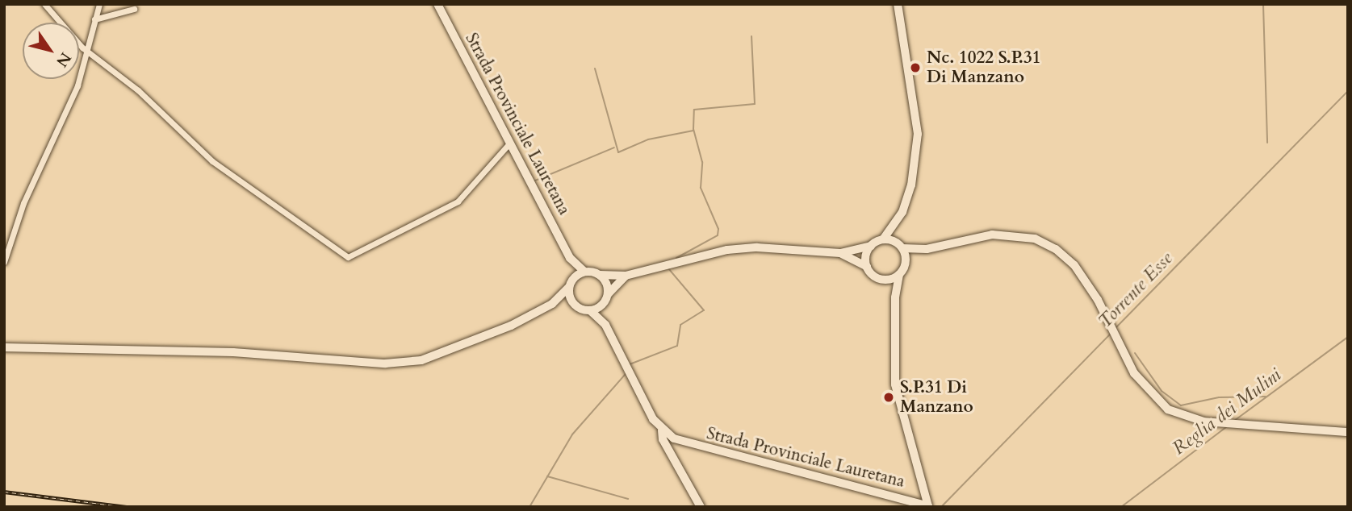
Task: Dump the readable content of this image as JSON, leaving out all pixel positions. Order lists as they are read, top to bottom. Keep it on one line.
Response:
{"streets":{"main road":["Strada Provinciale Lauretana"]},"water":["Torrente Esse","Reglia dei Mulini"],"places":["Nc. 1022 S.P.31 Di Manzano","S.P.31 Di Manzano"],"north":"bottom right"}
